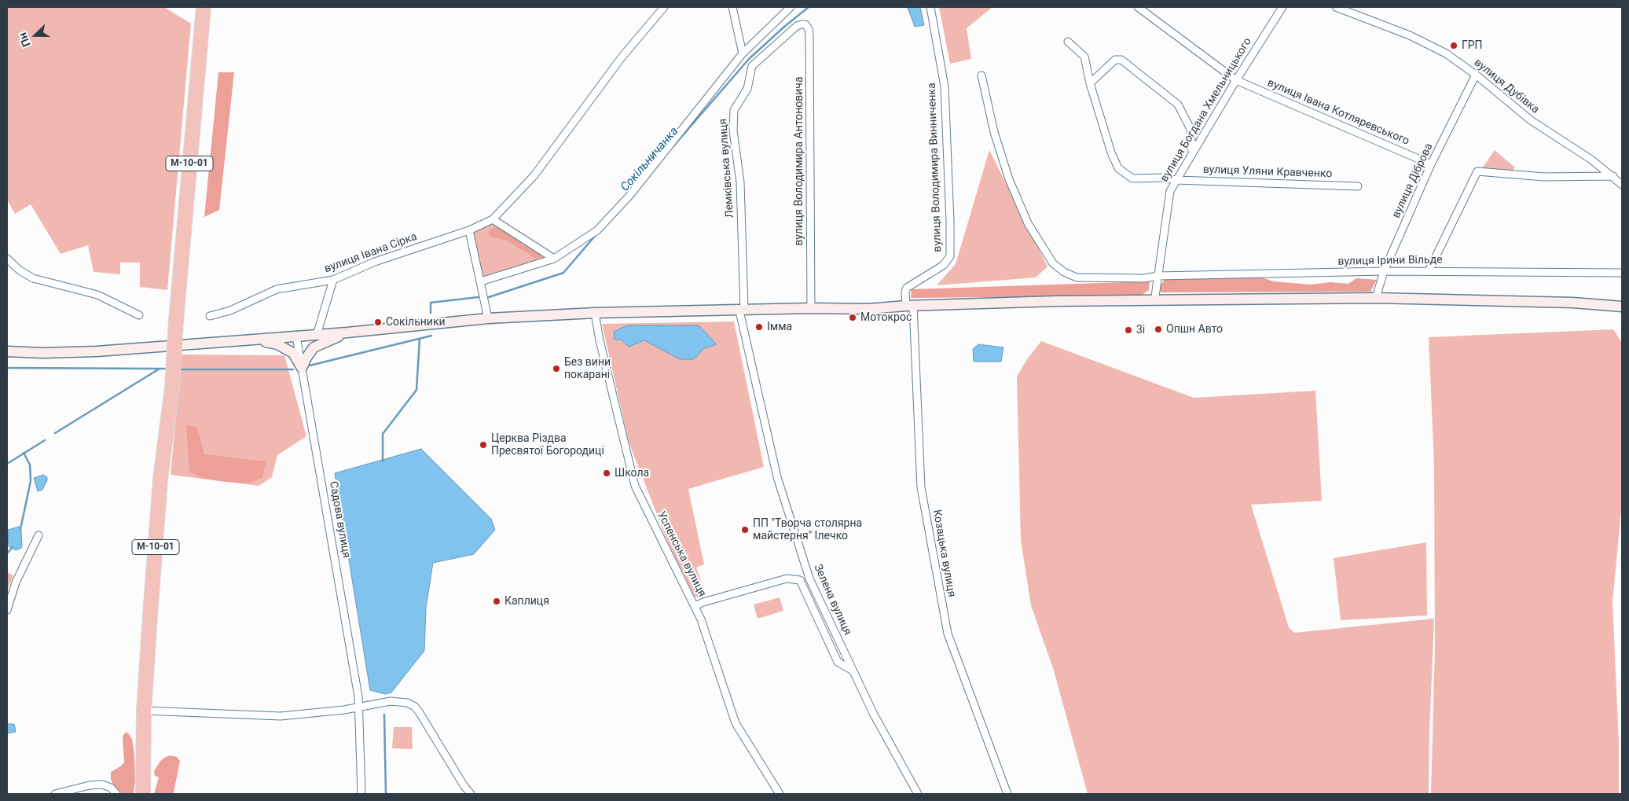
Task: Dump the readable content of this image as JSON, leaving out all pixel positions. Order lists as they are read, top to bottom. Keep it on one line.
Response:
{"streets":{"highway":["М-10-01"],"street":["вулиця Дубівка","вулиця Богдана Хмельницького","вулиця Івана Котляревського","вулиця Володимира Антоновича","вулиця Володимира Винниченка","Лемківська вулиця","вулиця Уляни Кравченко","вулиця Діброва","вулиця Івана Сірка","вулиця Ірини Вільде","Садова вулиця","Козацька вулиця","Успенська вулиця","Зелена вулиця"]},"crossings":[["вулиця Дубівка","вулиця Діброва"],["вулиця Богдана Хмельницького","вулиця Івана Котляревського"],["вулиця Богдана Хмельницького","вулиця Уляни Кравченко"],["вулиця Богдана Хмельницького","вулиця Ірини Вільде"],["вулиця Івана Котляревського","вулиця Діброва"],["вулиця Володимира Антоновича","Лемківська вулиця"],["вулиця Володимира Винниченка","Козацька вулиця"],["Лемківська вулиця","Зелена вулиця"],["вулиця Діброва","вулиця Ірини Вільде"]],"water":["Сокільничанка"],"places":["ГРП","Мотокрос","Сокільники","Імма","Опшн Авто","3і","Без вини покарані","Церква Різдва Пресвятої Богородиці","Школа","ПП \"Творча столярна майстерня\" Ілечко","Каплиця"],"north":"left"}
